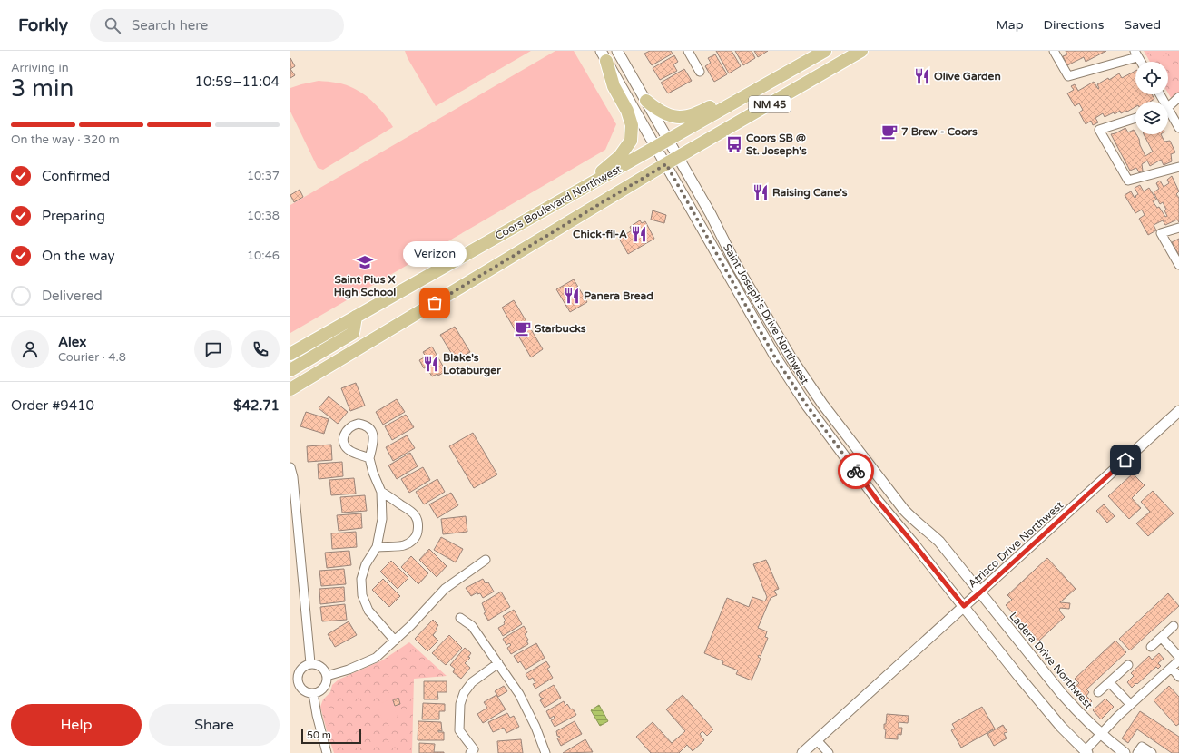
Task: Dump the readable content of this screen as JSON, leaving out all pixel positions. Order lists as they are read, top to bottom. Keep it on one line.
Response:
{"streets":{"main road":["NM 45","Coors Boulevard Northwest"],"street":["Saint Joseph's Drive Northwest","Atrisco Drive Northwest","Ladera Drive Northwest"]},"crossings":[["Coors Boulevard Northwest","Saint Joseph's Drive Northwest"],["Saint Joseph's Drive Northwest","Atrisco Drive Northwest"],["Saint Joseph's Drive Northwest","Ladera Drive Northwest"],["Atrisco Drive Northwest","Ladera Drive Northwest"]],"places":{"restaurant":["Olive Garden","Raising Cane's","Chick-fil-A","Panera Bread","Blake's Lotaburger"],"cafe":["7 Brew - Coors","Starbucks"],"bus stop":["Coors SB @ St. Joseph's"],"school or university":["Saint Pius X High School"],"other":["Verizon"]},"scale_bar":"50 m","page":{"header":"Forkly","search":"Search here","nav":["Map","Directions","Saved"],"heading":["3 min","Arriving in","10:59–11:04"],"panel":["Alex","Courier · 4.8","Order #9410","$42.71"],"bar":"On the way · 320 m","list":[["Confirmed","10:37"],["Preparing","10:38"],["On the way","10:46"],"Delivered"],"bubble":"Verizon","buttons":["Help","Share"],"scale":"50 m"}}
